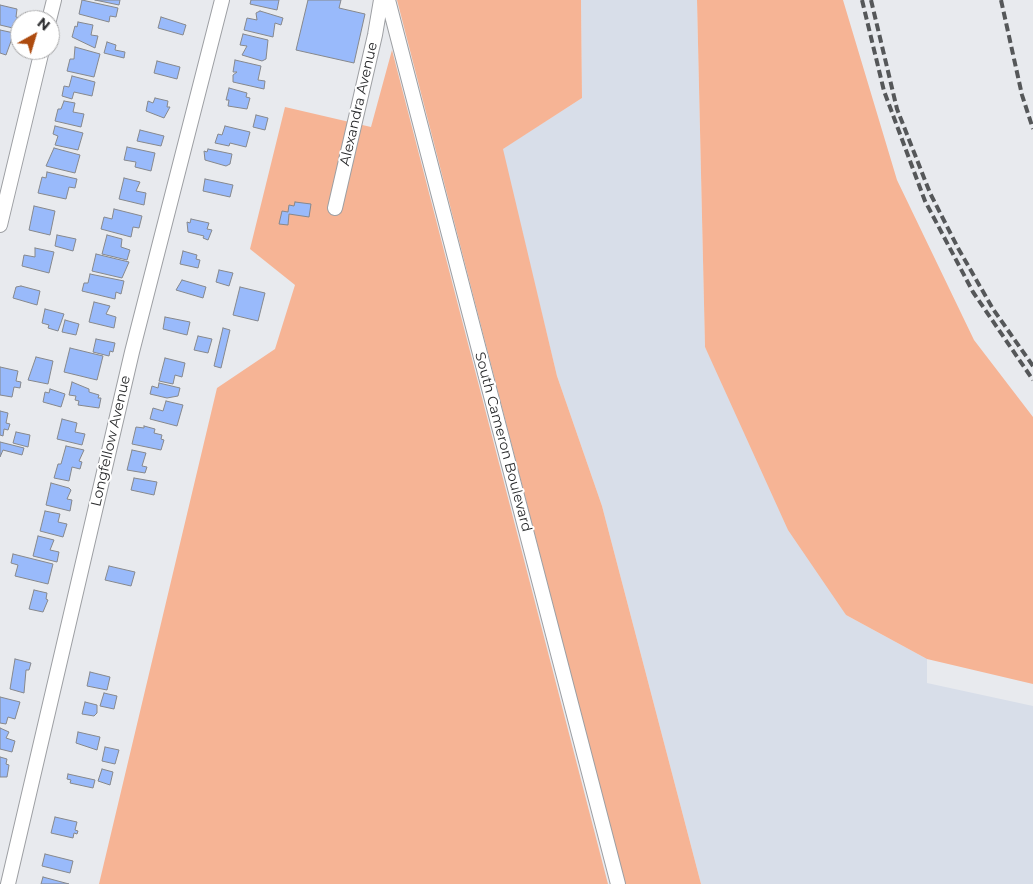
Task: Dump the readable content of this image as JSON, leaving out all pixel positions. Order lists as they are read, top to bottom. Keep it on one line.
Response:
{"streets":{"street":["Alexandra Avenue","Longfellow Avenue","South Cameron Boulevard"]},"north":"top right"}
